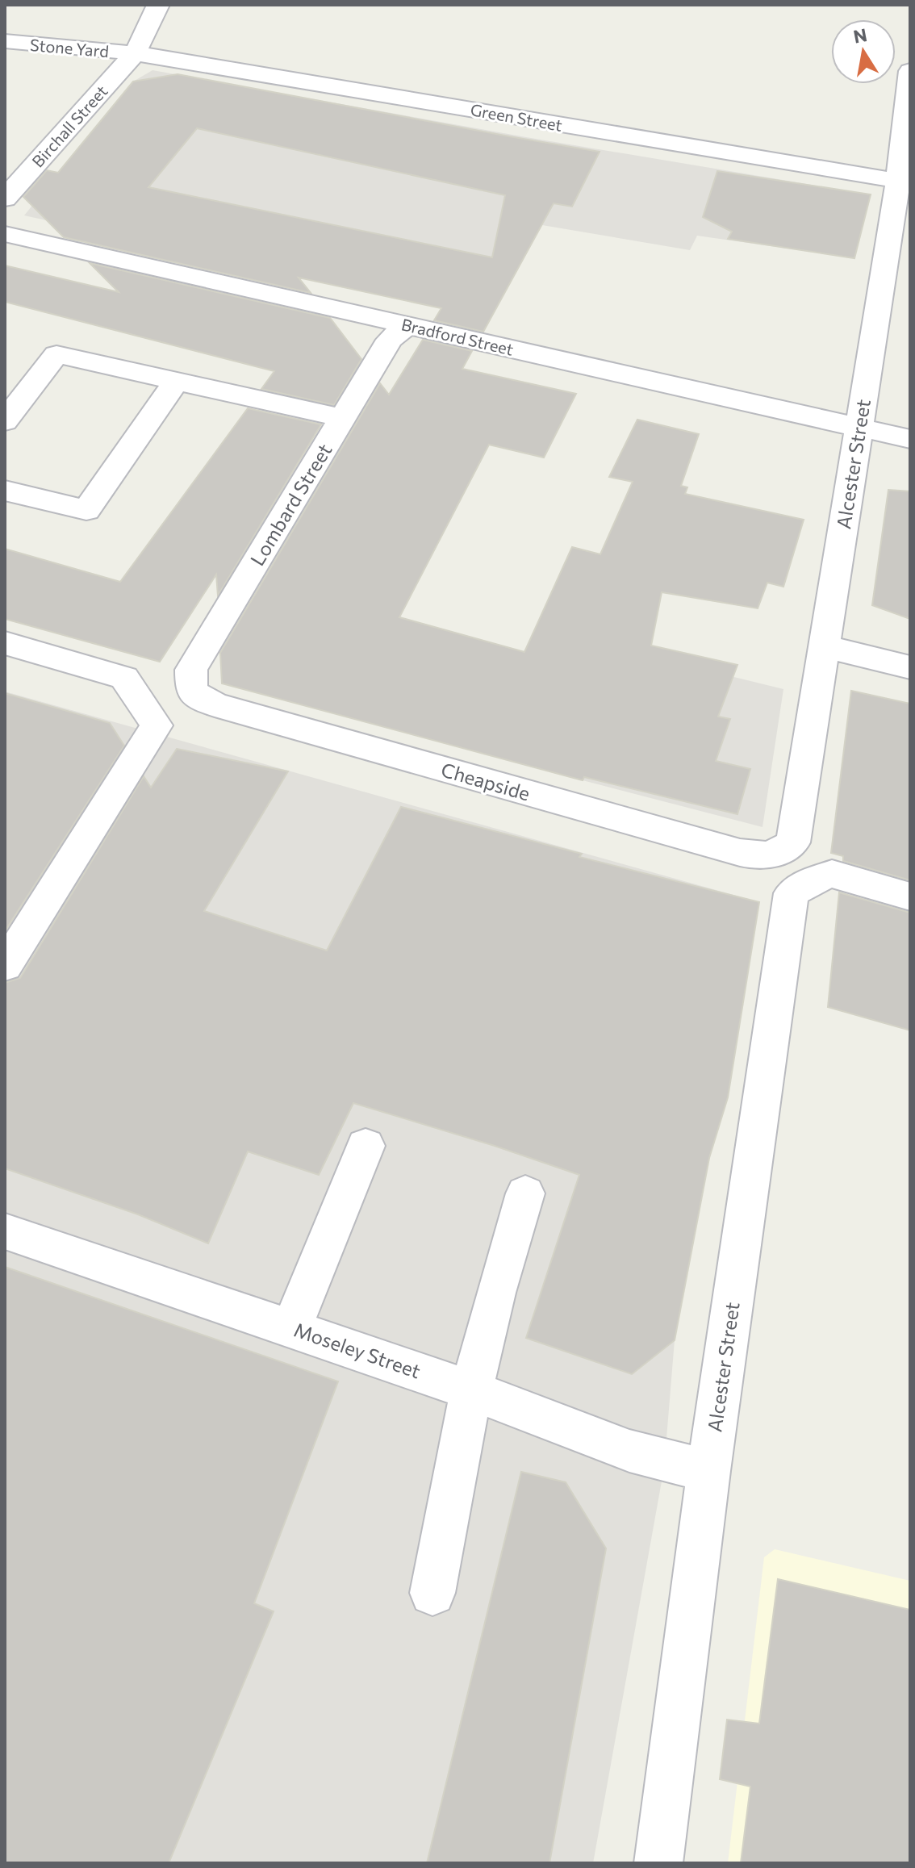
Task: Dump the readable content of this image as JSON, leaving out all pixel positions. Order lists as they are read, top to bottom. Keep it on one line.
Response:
{"streets":{"street":["Stone Yard","Green Street","Birchall Street","Bradford Street","Alcester Street","Lombard Street","Cheapside","Moseley Street"]},"crossings":[["Stone Yard","Green Street"],["Stone Yard","Birchall Street"],["Green Street","Birchall Street"],["Green Street","Alcester Street"],["Bradford Street","Alcester Street"],["Bradford Street","Lombard Street"],["Alcester Street","Cheapside"],["Alcester Street","Moseley Street"],["Lombard Street","Cheapside"]],"north":"top"}
